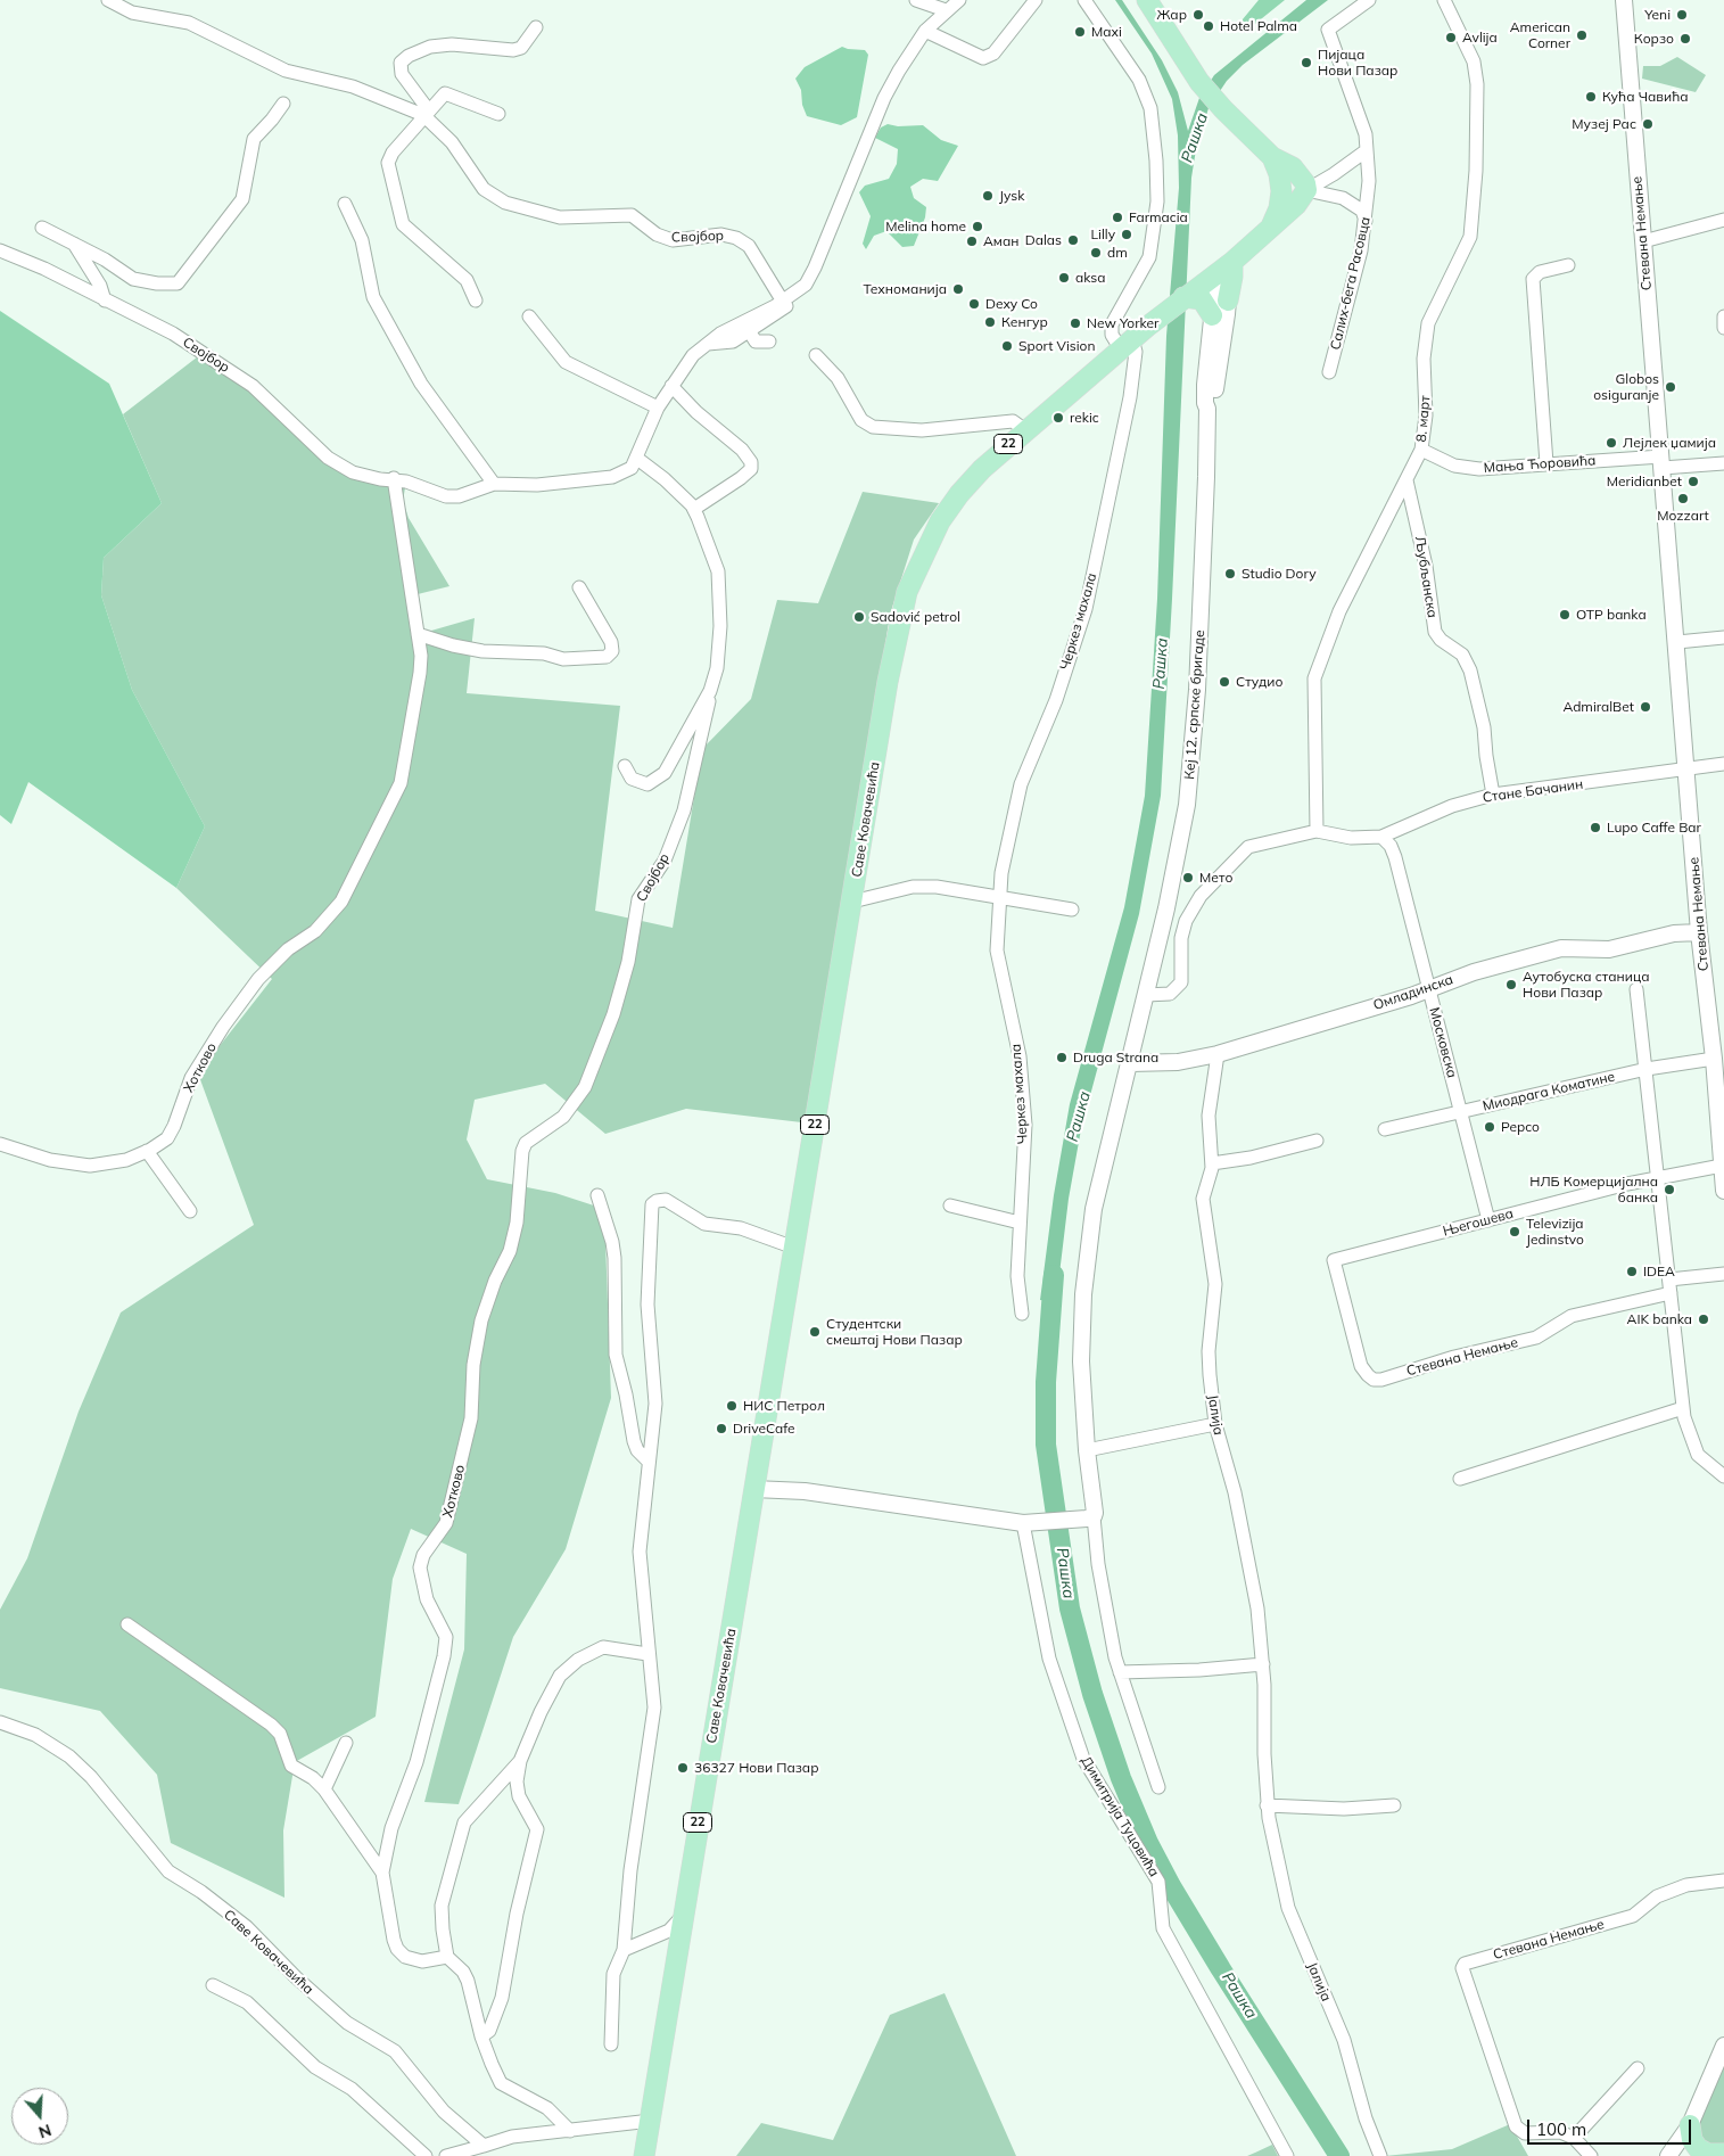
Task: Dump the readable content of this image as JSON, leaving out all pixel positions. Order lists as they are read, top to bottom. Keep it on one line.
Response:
{"streets":{"main road":["22","Саве Ковачевића"],"street":["Стевана Немање","Својбор","Салих-бега Расовца","8. март","Мања Ћоровића","Љубљанска","Черкез махала","Кеј 12. српске бригаде","Стане Бачанин","Омладинска","Московска","Хотково","Миодрага Коматине","Његошева","Јалија","Димитрија Туцовића"]},"crossings":[["Стевана Немање","Мања Ћоровића"],["Стевана Немање","Стане Бачанин"],["Стевана Немање","Омладинска"],["Стевана Немање","Миодрага Коматине"],["Стевана Немање","Његошева"],["Својбор","Хотково"],["8. март","Мања Ћоровића"],["8. март","Љубљанска"],["8. март","Стане Бачанин"],["22","Черкез махала"],["22","Кеј 12. српске бригаде"],["22","Саве Ковачевића"],["Љубљанска","Стане Бачанин"],["Черкез махала","Саве Ковачевића"],["Кеј 12. српске бригаде","Стане Бачанин"],["Кеј 12. српске бригаде","Омладинска"],["Стане Бачанин","Московска"],["Омладинска","Московска"],["Омладинска","Јалија"],["Московска","Миодрага Коматине"],["Московска","Његошева"]],"water":["Рашка"],"places":["Жар","Yeni","Hotel Palma","Maxi","American Corner","Avlija","Корзо","Пијаца Нови Пазар","Кућа Чавића","Музеј Рас","Jysk","Farmacia","Melina home","Lilly","Dalas","Аман","dm","aksa","Техноманија","Dexy Co","Кенгур","New Yorker","Sport Vision","Globos osiguranje","rekic","Лејлек џамија","Meridianbet","Mozzart","Studio Dory","OTP banka","Sadović petrol","Студио","AdmiralBet","Lupo Caffe Bar","Мето","Аутобуска станица Нови Пазар","Druga Strana","Pepco","НЛБ Комерцијална банка","Televizija Jedinstvo","IDEA","AIK banka","Студентски смештај Нови Пазар","НИС Петрол","DriveCafe","36327 Нови Пазар"],"scale_bar":"100 m","north":"bottom"}
